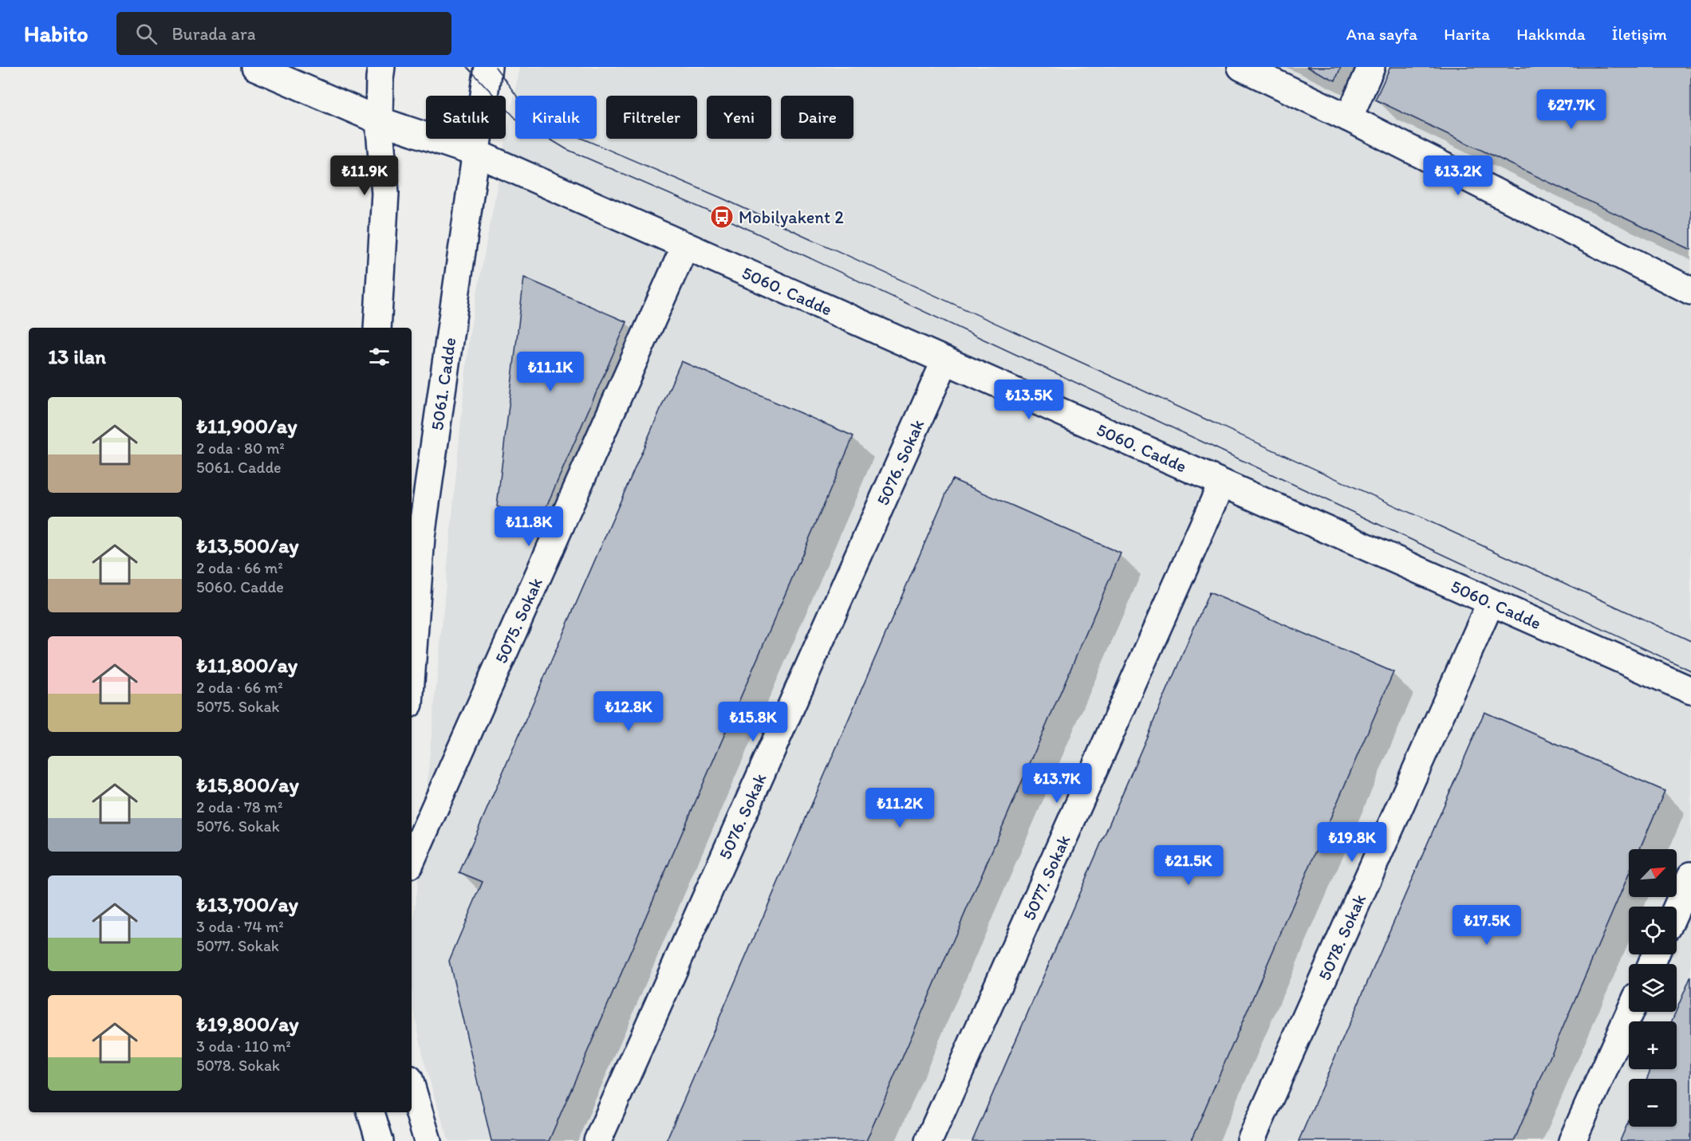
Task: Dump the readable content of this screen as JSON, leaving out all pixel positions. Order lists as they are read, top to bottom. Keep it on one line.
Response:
{"streets":{"street":["5060. Cadde","5061. Cadde","5076. Sokak","5075. Sokak","5077. Sokak","5078. Sokak"]},"crossings":[["5060. Cadde","5061. Cadde"],["5060. Cadde","5076. Sokak"],["5060. Cadde","5075. Sokak"],["5060. Cadde","5077. Sokak"],["5060. Cadde","5078. Sokak"]],"places":{"bus stop":["Mobilyakent 2"]},"north":"top right","page":{"header":"Habito","search":"Burada ara","nav":["Ana sayfa","Harita","Hakkında","İletişim"],"price":["₺27.7K","₺11.9K","₺13.2K","₺11.1K","₺13.5K","₺11.8K","₺12.8K","₺15.8K","₺13.7K","₺11.2K","₺19.8K","₺21.5K","₺17.5K"],"chip":["Satılık","Kiralık","Filtreler","Yeni","Daire"],"heading":"13 ilan","list":[{"name":"₺11,900/ay","note":"2 oda · 80 m² · 5061. Cadde"},{"name":"₺13,500/ay","note":"2 oda · 66 m² · 5060. Cadde"},{"name":"₺11,800/ay","note":"2 oda · 66 m² · 5075. Sokak"},{"name":"₺15,800/ay","note":"2 oda · 78 m² · 5076. Sokak"},{"name":"₺13,700/ay","note":"3 oda · 74 m² · 5077. Sokak"},{"name":"₺19,800/ay","note":"3 oda · 110 m² · 5078. Sokak"}],"map_buttons":["+","−"]}}
